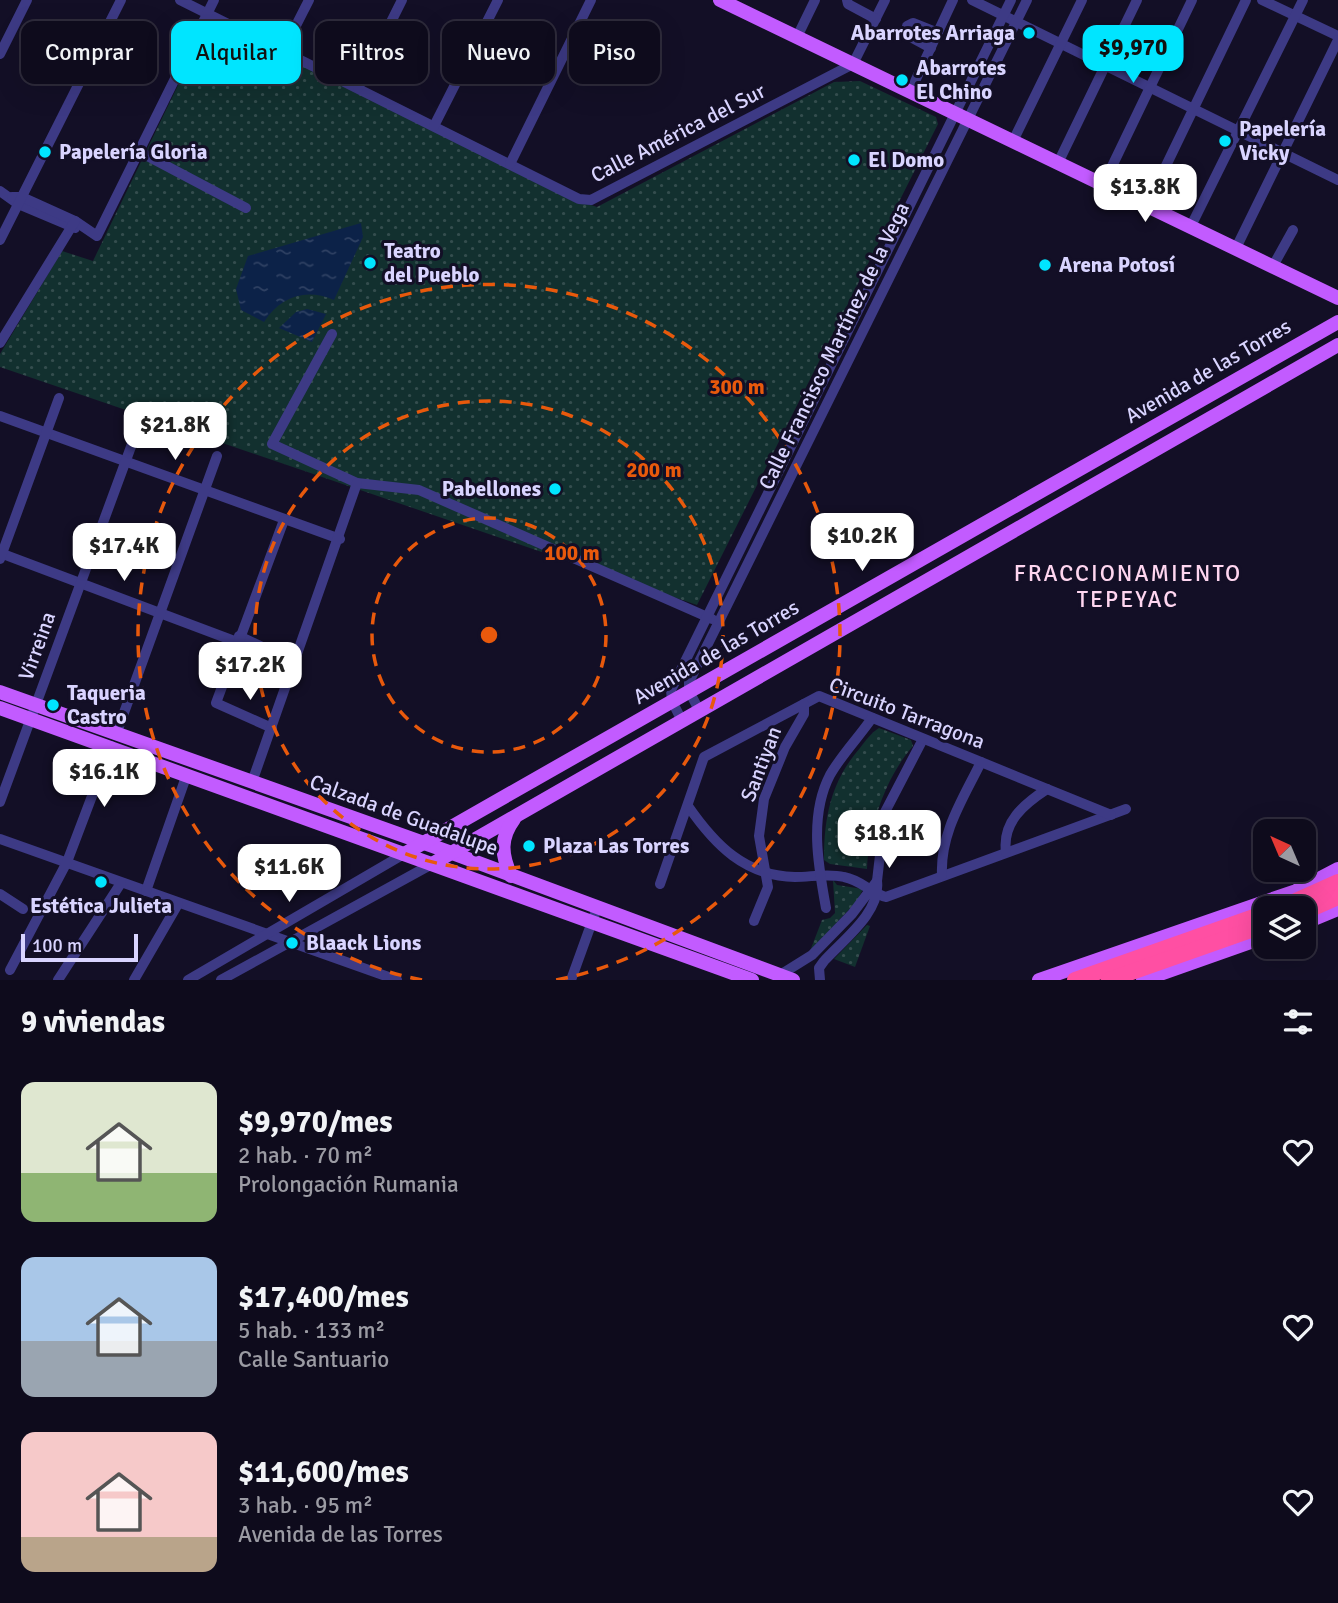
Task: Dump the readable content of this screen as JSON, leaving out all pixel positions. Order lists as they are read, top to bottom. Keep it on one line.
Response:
{"streets":{"main road":["Avenida de las Torres","Calzada de Guadalupe"],"street":["Calle América del Sur","Calle Francisco Martínez de la Vega","Virreina","Circuito Tarragona","Santiyan"]},"crossings":[["Calle Francisco Martínez de la Vega","Avenida de las Torres"],["Avenida de las Torres","Calzada de Guadalupe"],["Virreina","Calzada de Guadalupe"],["Circuito Tarragona","Santiyan"]],"districts":["FRACCIONAMIENTO TEPEYAC"],"places":["Abarrotes Arriaga","Abarrotes El Chino","Papelería Vicky","Papelería Gloria","El Domo","Teatro del Pueblo","Arena Potosí","Pabellones","Taqueria Castro","Plaza Las Torres","Estética Julieta","Blaack Lions"],"scale_bar":"100 m","north":"top left","page":{"chip":["Comprar","Alquilar","Filtros","Nuevo","Piso"],"price":["$9,970","$13.8K","$21.8K","$10.2K","$17.4K","$17.2K","$16.1K","$18.1K","$11.6K"],"scale":"100 m","heading":"9 viviendas","list":[{"name":"$9,970/mes","note":"2 hab. · 70 m² · Prolongación Rumania"},{"name":"$17,400/mes","note":"5 hab. · 133 m² · Calle Santuario"},{"name":"$11,600/mes","note":"3 hab. · 95 m² · Avenida de las Torres"}]},"rings":["300 m","200 m","100 m"]}
